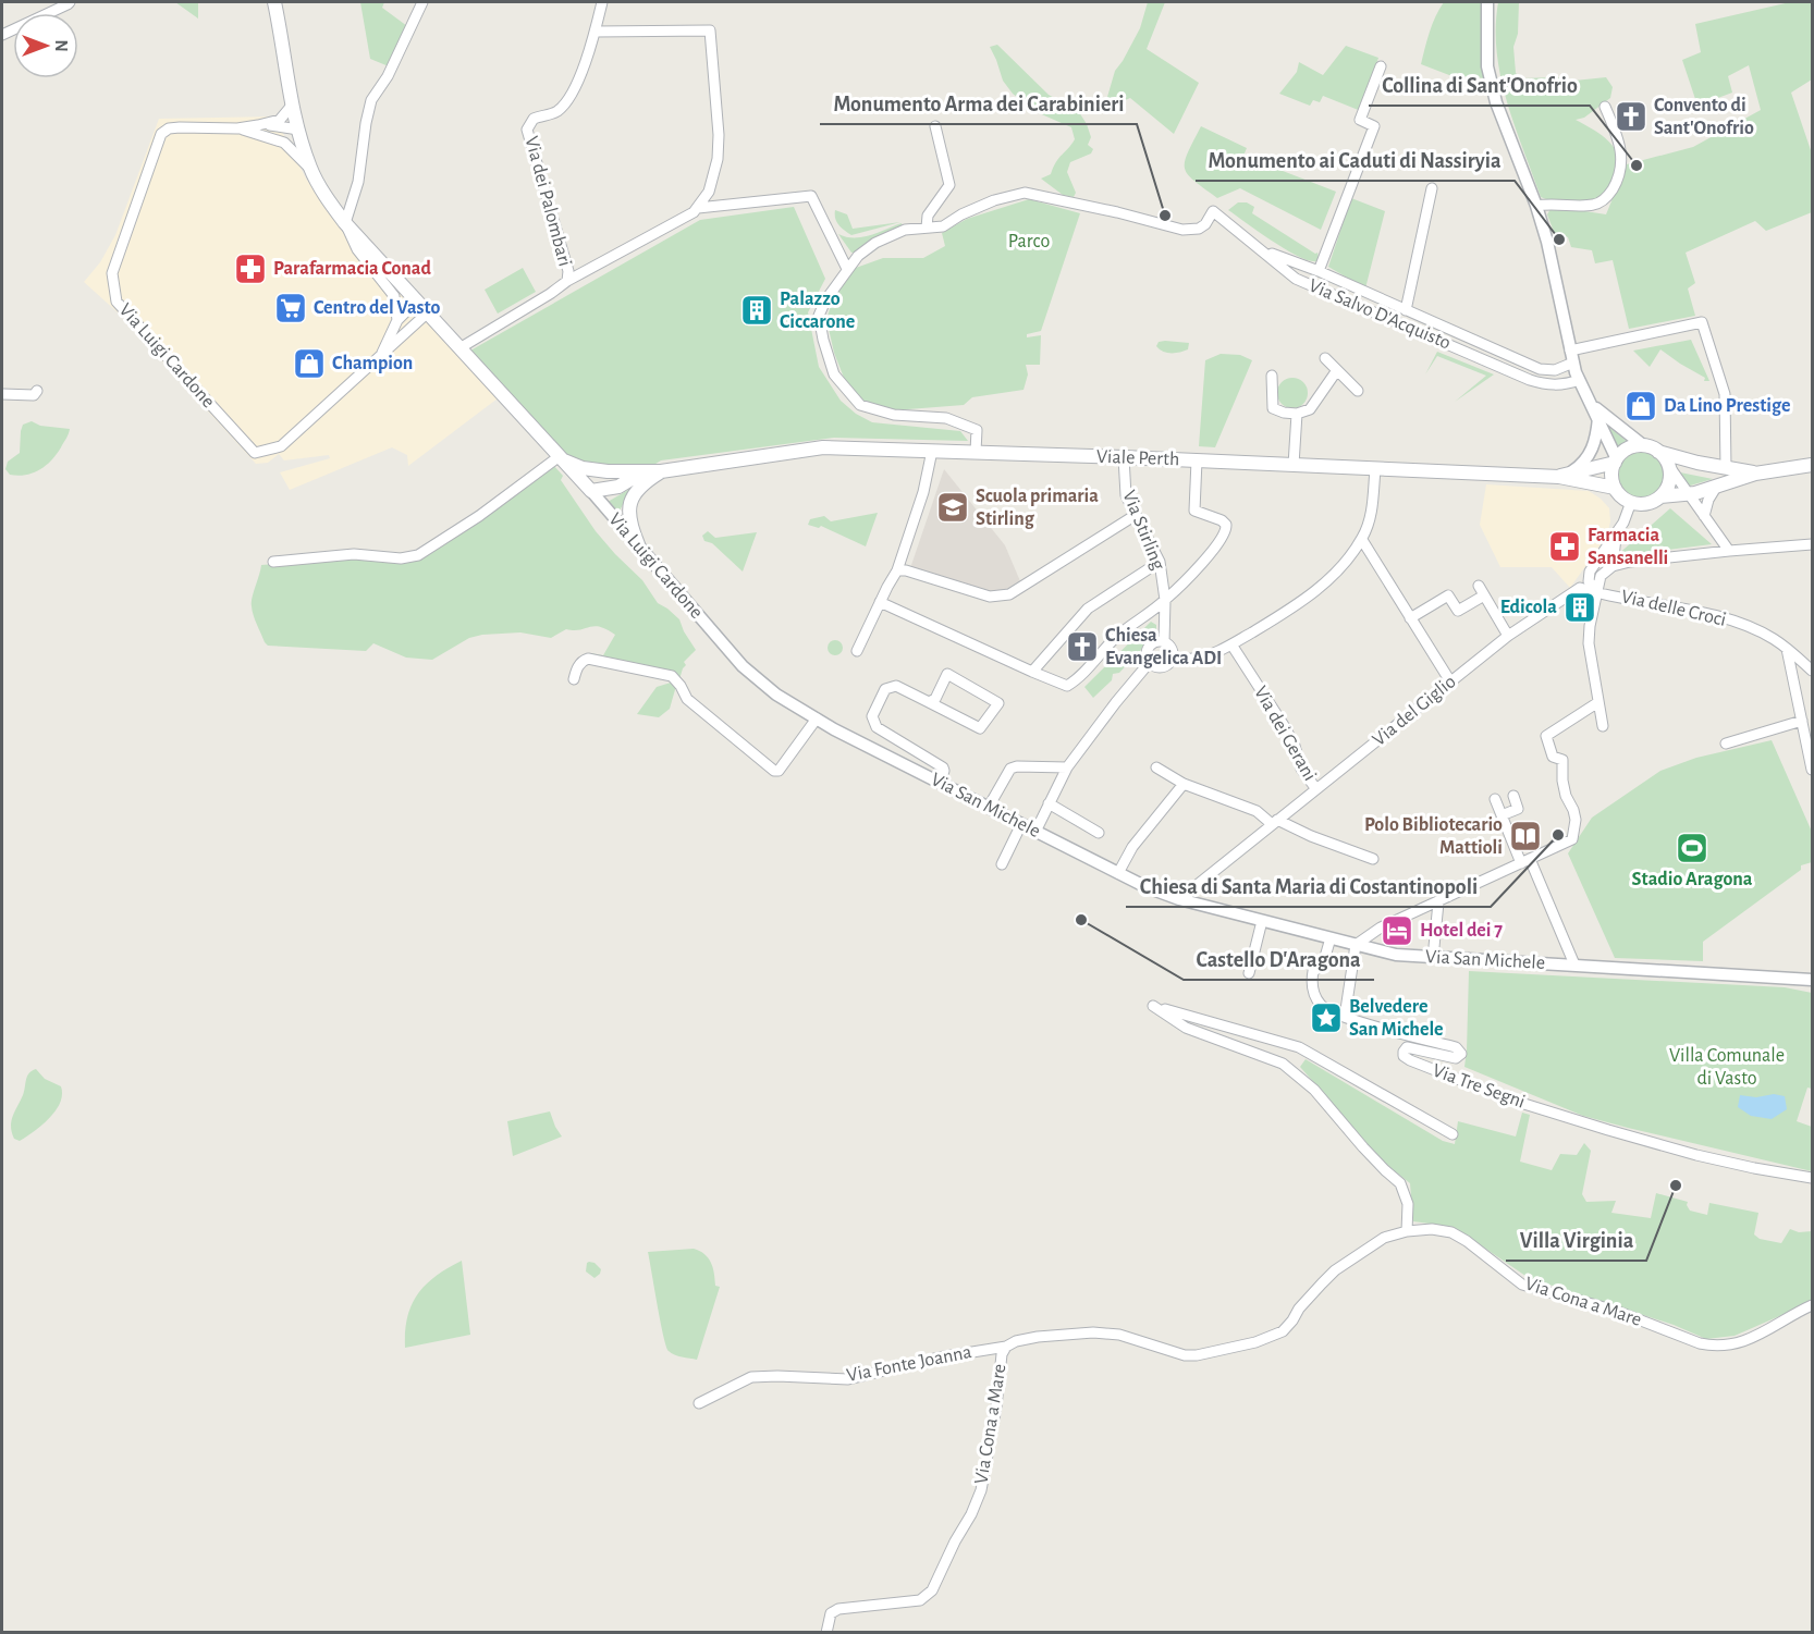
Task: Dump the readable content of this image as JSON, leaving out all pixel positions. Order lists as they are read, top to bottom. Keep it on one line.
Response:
{"streets":{"main road":["Via Luigi Cardone","Viale Perth"],"street":["Via dei Palombari","Via Salvo D'Acquisto","Via Stirling","Via delle Croci","Via del Giglio","Via dei Gerani","Via San Michele","Via Tre Segni","Via Cona a Mare","Via Fonte Joanna"]},"crossings":[["Via dei Palombari","Via Luigi Cardone"],["Via Luigi Cardone","Viale Perth"],["Via Luigi Cardone","Via San Michele"],["Viale Perth","Via Stirling"],["Via delle Croci","Via del Giglio"],["Via del Giglio","Via dei Gerani"],["Via del Giglio","Via San Michele"],["Via Cona a Mare","Via Fonte Joanna"]],"parks":["Parco","Villa Comunale di Vasto"],"places":{"church":["Convento di Sant'Onofrio","Chiesa Evangelica ADI"],"other":["Collina di Sant'Onofrio","Monumento Arma dei Carabinieri","Monumento ai Caduti di Nassiryia","Chiesa di Santa Maria di Costantinopoli","Castello D'Aragona","Villa Virginia"],"pharmacy":["Parafarmacia Conad","Farmacia Sansanelli"],"supermarket":["Centro del Vasto"],"building":["Palazzo Ciccarone","Edicola"],"shop":["Champion","Da Lino Prestige"],"school or university":["Scuola primaria Stirling"],"library":["Polo Bibliotecario Mattioli"],"sports":["Stadio Aragona"],"hotel":["Hotel dei 7"],"place":["Belvedere San Michele"]},"north":"right"}
